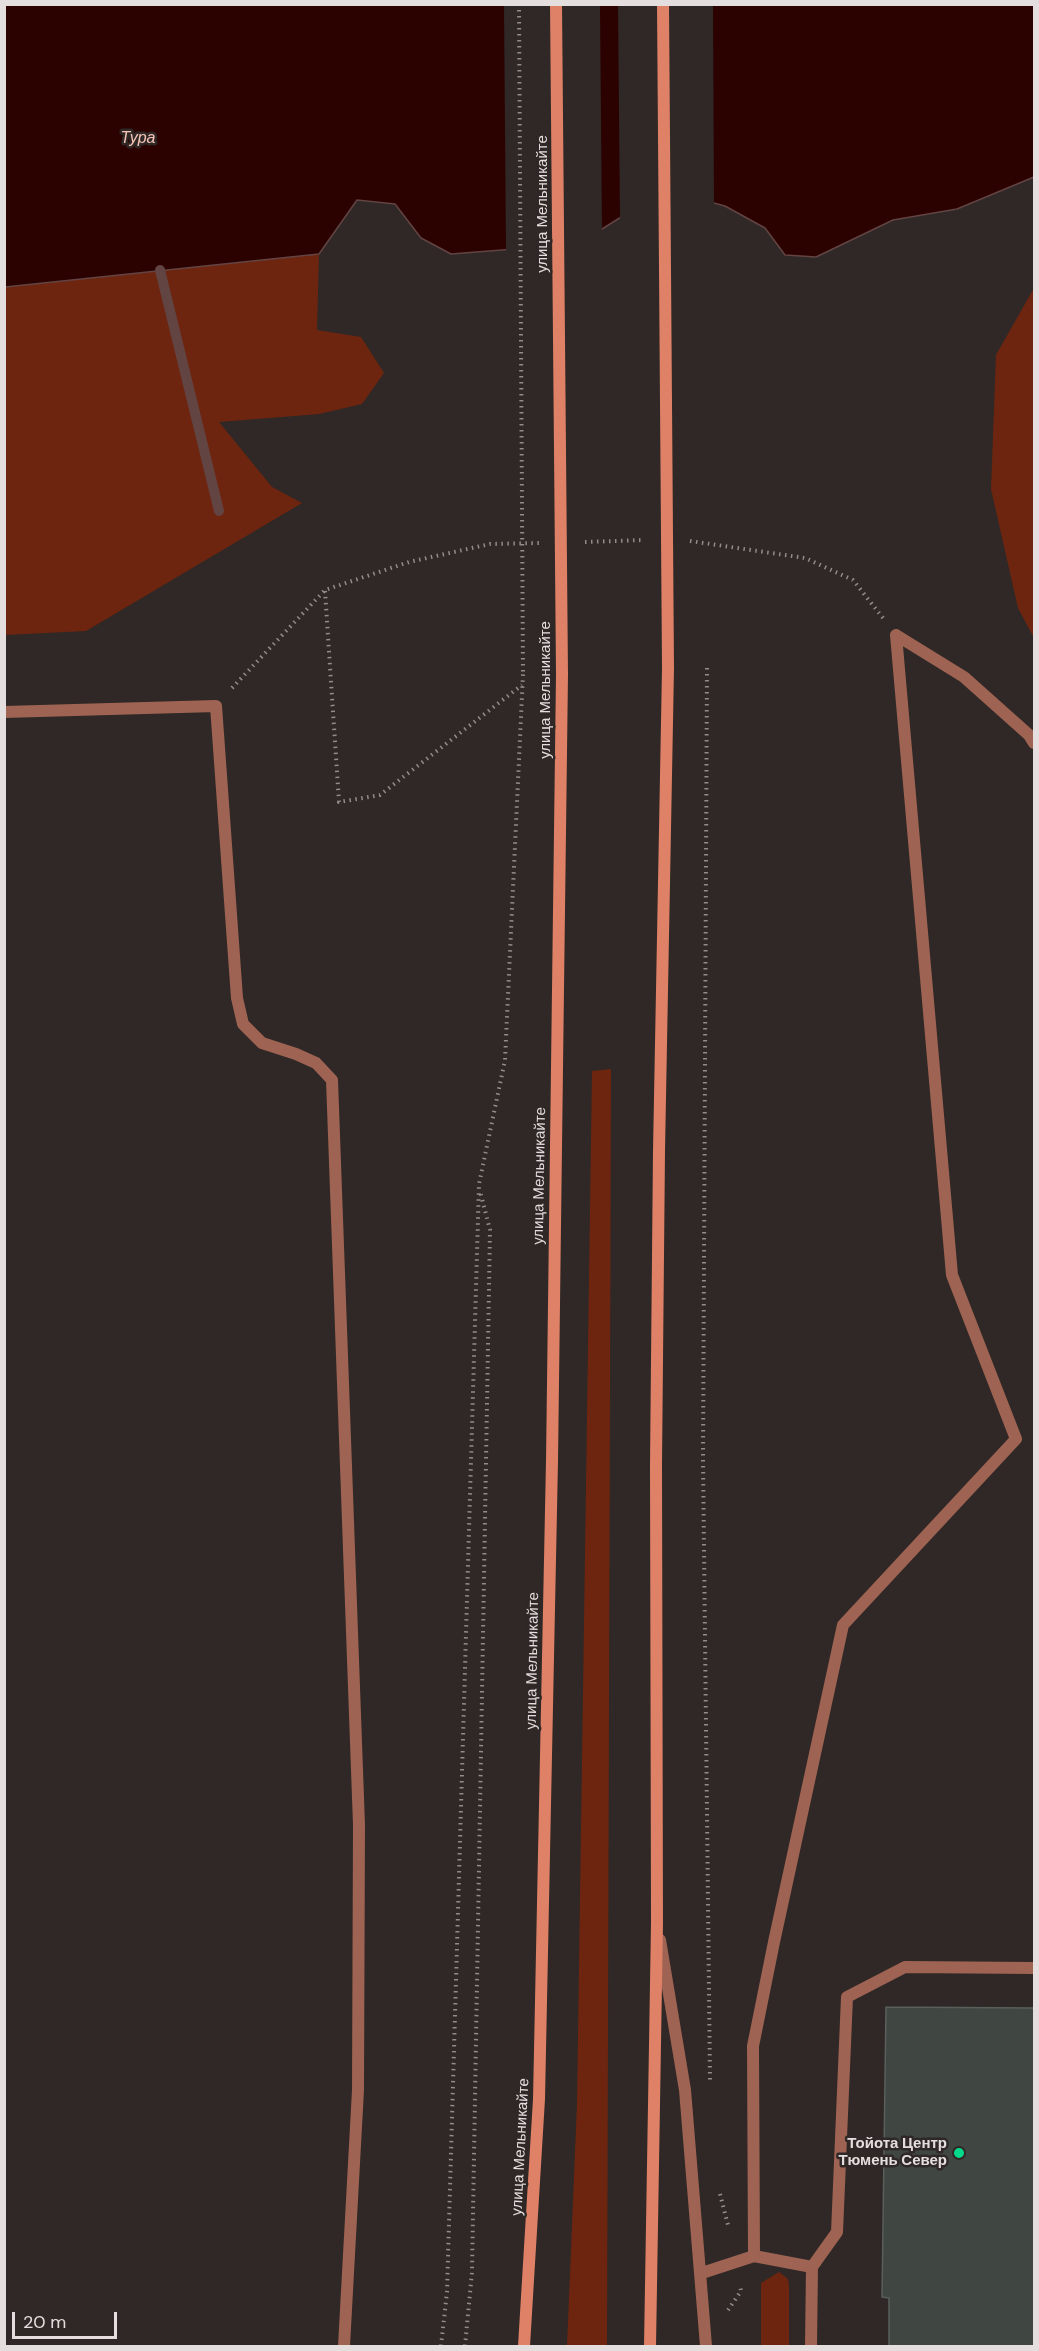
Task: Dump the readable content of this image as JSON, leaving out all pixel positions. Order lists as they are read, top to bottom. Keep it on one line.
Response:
{"streets":{"main road":["улица Мельникайте"]},"water":["Тура"],"places":["Тойота Центр Тюмень Север"],"scale_bar":"20 m"}
